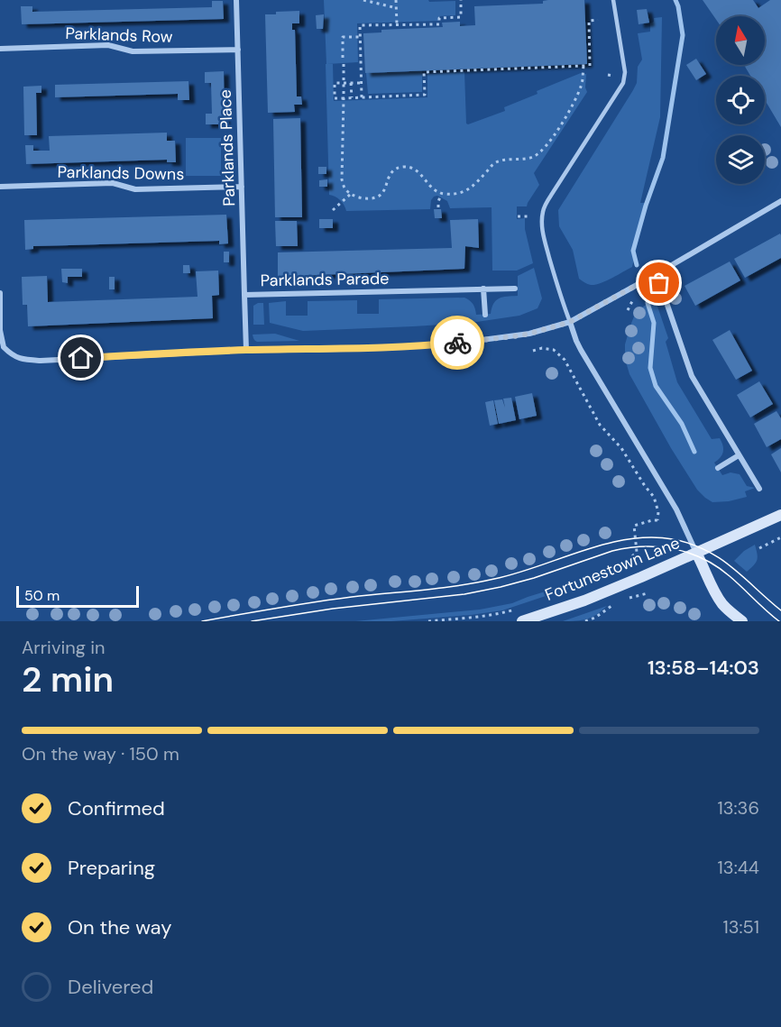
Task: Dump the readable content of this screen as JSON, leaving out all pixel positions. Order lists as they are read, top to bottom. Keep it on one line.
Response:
{"streets":{"street":["Parklands Row","Parklands Place","Parklands Downs","Parklands Parade","Fortunestown Lane"]},"crossings":[["Parklands Row","Parklands Place"],["Parklands Place","Parklands Downs"],["Parklands Place","Parklands Parade"]],"scale_bar":"50 m","north":"top","page":{"scale":"50 m","heading":["2 min","Arriving in","13:58–14:03"],"bar":"On the way · 150 m","list":[["Confirmed","13:36"],["Preparing","13:44"],["On the way","13:51"],"Delivered"]}}
